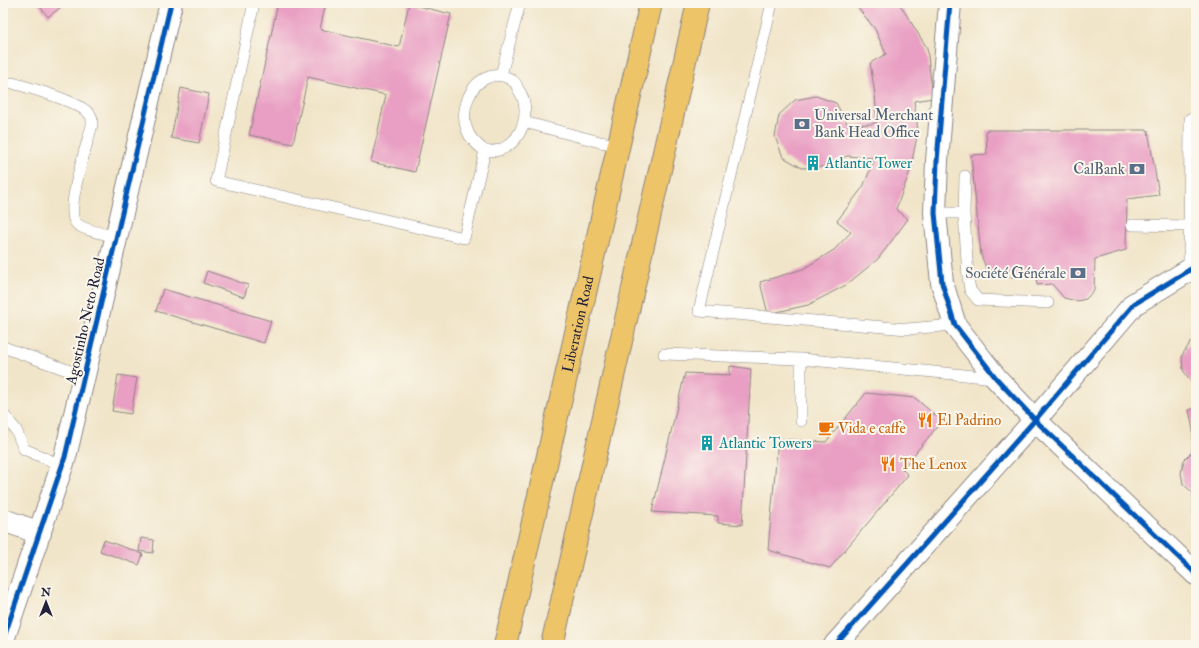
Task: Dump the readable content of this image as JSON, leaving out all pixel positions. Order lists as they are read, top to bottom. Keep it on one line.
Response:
{"streets":{"highway":["Liberation Road"],"street":["Agostinho Neto Road"]},"places":{"bank":["Universal Merchant Bank Head Office","CalBank","Société Générale"],"building":["Atlantic Tower","Atlantic Towers"],"restaurant":["El Padrino","The Lenox"],"cafe":["Vida e caffe"]},"north":"top"}
